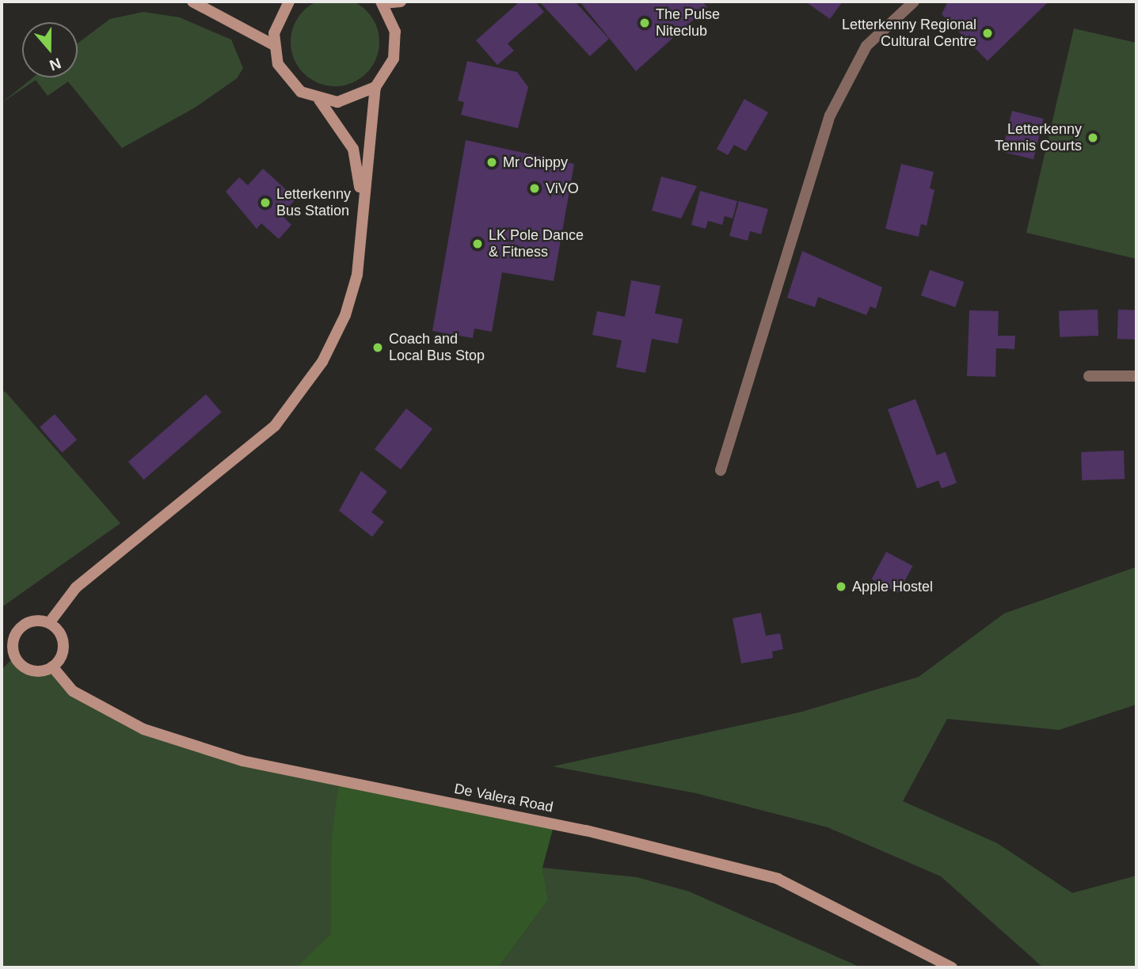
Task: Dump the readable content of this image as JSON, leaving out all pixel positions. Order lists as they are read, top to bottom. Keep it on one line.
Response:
{"streets":{"main road":["De Valera Road"]},"places":["The Pulse Niteclub","Letterkenny Regional Cultural Centre","Letterkenny Tennis Courts","Mr Chippy","ViVO","Letterkenny Bus Station","LK Pole Dance & Fitness","Coach and Local Bus Stop","Apple Hostel"],"north":"bottom"}
